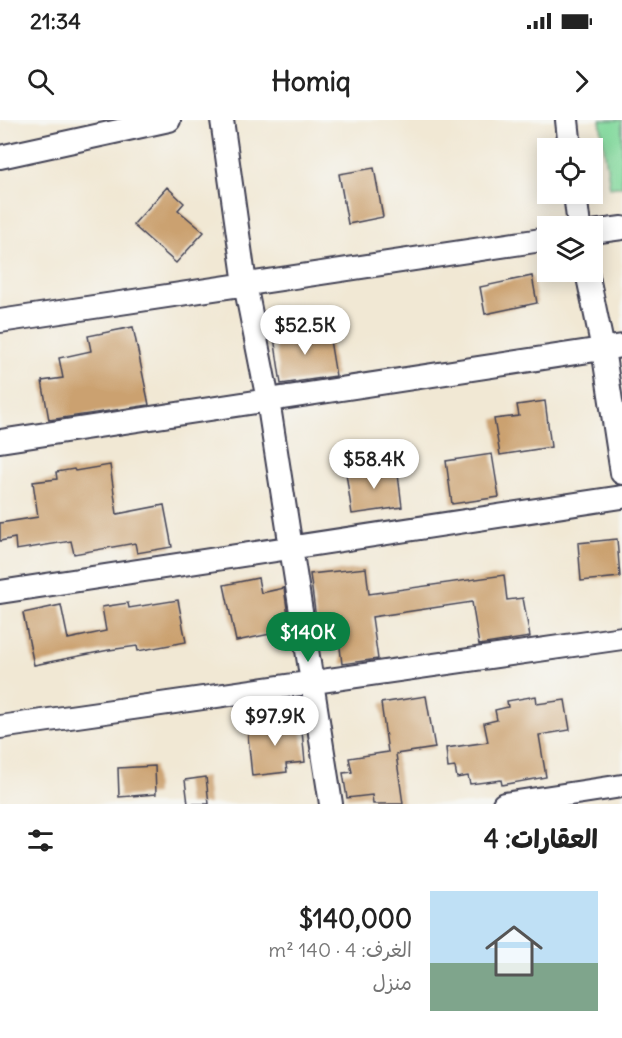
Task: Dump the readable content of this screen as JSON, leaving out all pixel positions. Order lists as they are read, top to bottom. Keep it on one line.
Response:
{"page":{"status":"21:34","header":"Homiq","price":["$52.5K","$58.4K","$140K","$97.9K"],"heading":"العقارات: 4","list":[{"name":"$140,000","note":"الغرف: 4 · 140 m² · منزل"}]}}
